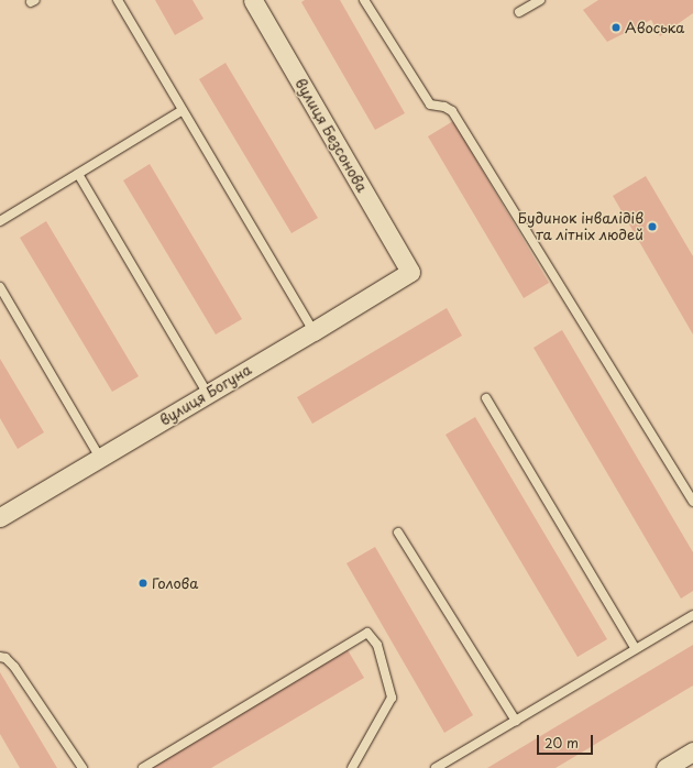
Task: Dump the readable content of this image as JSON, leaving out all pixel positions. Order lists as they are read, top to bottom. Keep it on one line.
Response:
{"streets":{"street":["вулиця Безсонова","вулиця Богуна"]},"crossings":[["вулиця Безсонова","вулиця Богуна"]],"places":["Авоська","Будинок інвалідів та літніх людей","Голова"],"scale_bar":"20 m"}
